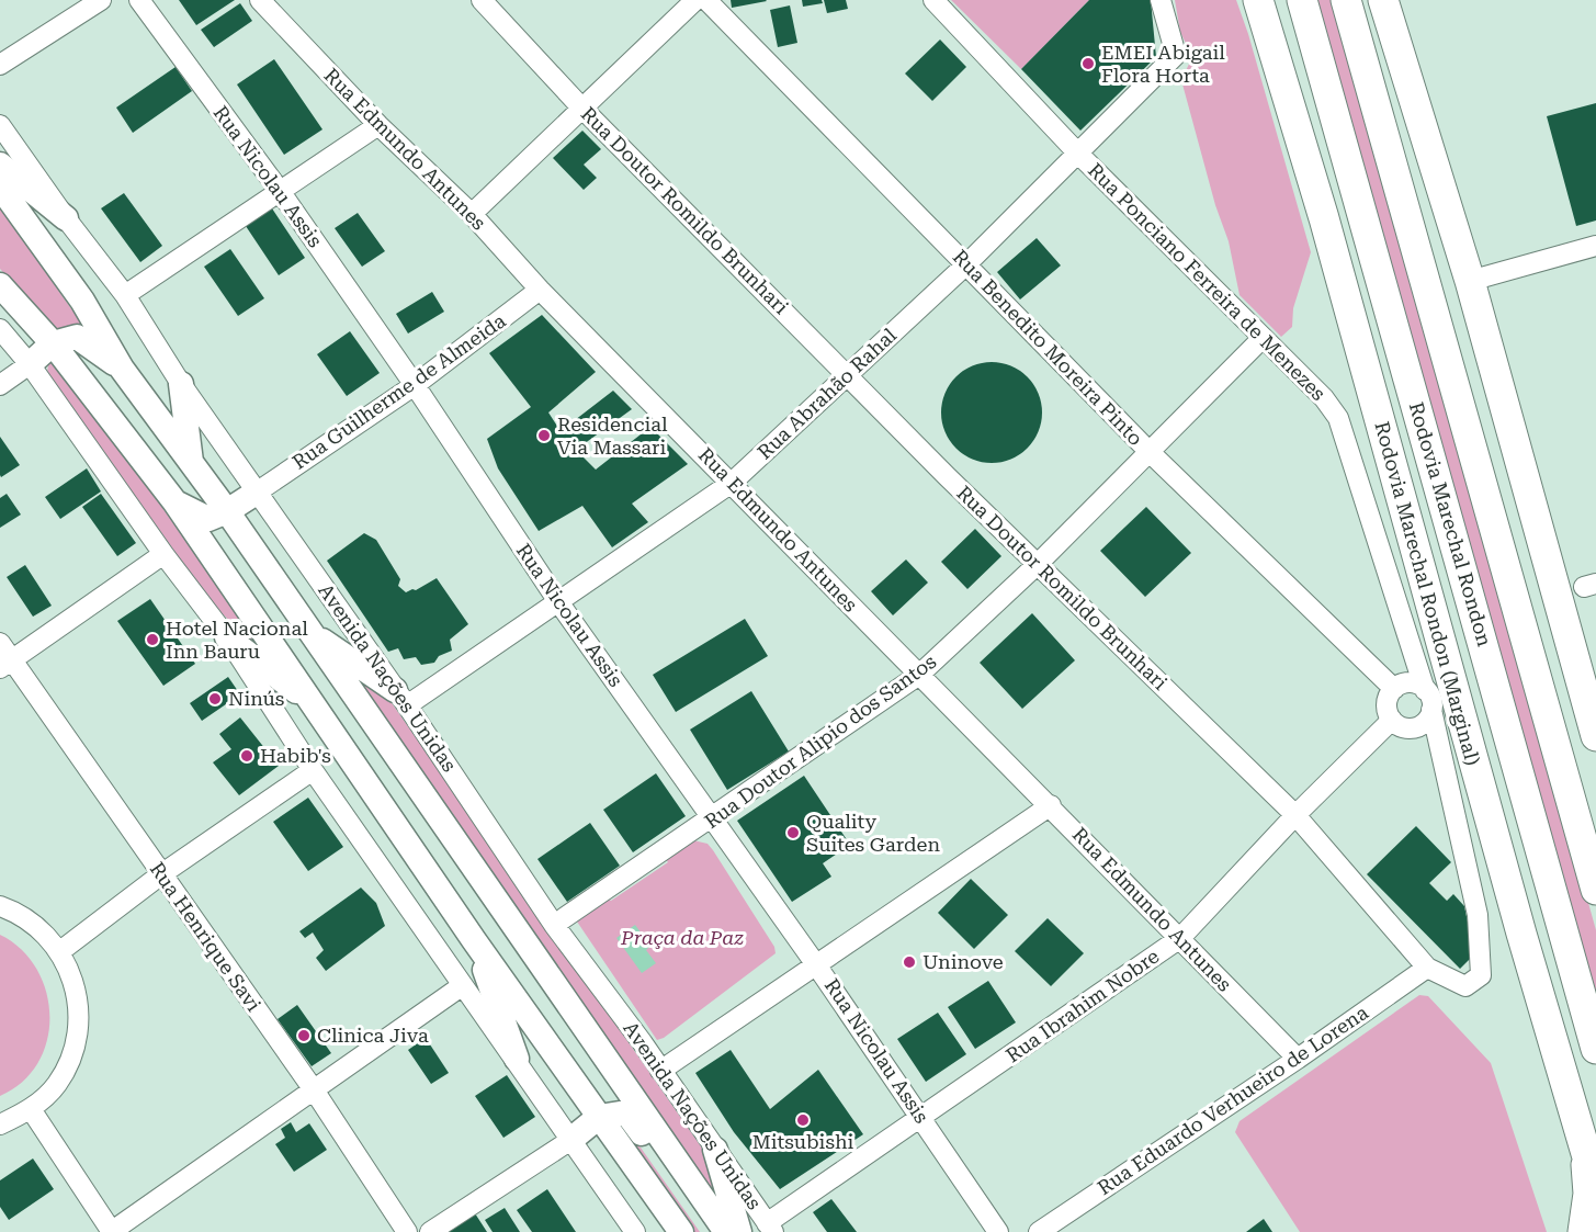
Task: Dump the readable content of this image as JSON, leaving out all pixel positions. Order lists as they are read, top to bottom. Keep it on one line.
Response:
{"streets":{"highway":["Rodovia Marechal Rondon","Rodovia Marechal Rondon (Marginal)"],"main road":["Avenida Nações Unidas"],"street":["Rua Edmundo Antunes","Rua Nicolau Assis","Rua Doutor Romildo Brunhari","Rua Ponciano Ferreira de Menezes","Rua Benedito Moreira Pinto","Rua Guilherme de Almeida","Rua Abrahão Rahal","Rua Doutor Alipio dos Santos","Rua Henrique Savi","Rua Ibrahim Nobre","Rua Eduardo Verhueiro de Lorena"]},"crossings":[["Rua Edmundo Antunes","Rua Guilherme de Almeida"],["Rua Edmundo Antunes","Rua Abrahão Rahal"],["Rua Edmundo Antunes","Rua Doutor Alipio dos Santos"],["Rua Edmundo Antunes","Rua Ibrahim Nobre"],["Rua Edmundo Antunes","Rua Eduardo Verhueiro de Lorena"],["Rua Nicolau Assis","Rua Guilherme de Almeida"],["Rua Nicolau Assis","Rua Abrahão Rahal"],["Rua Nicolau Assis","Rua Doutor Alipio dos Santos"],["Rua Nicolau Assis","Rua Ibrahim Nobre"],["Rua Doutor Romildo Brunhari","Rua Ponciano Ferreira de Menezes"],["Rua Doutor Romildo Brunhari","Rua Benedito Moreira Pinto"],["Rua Doutor Romildo Brunhari","Rua Abrahão Rahal"],["Rua Doutor Romildo Brunhari","Rua Doutor Alipio dos Santos"],["Rua Doutor Romildo Brunhari","Rua Ibrahim Nobre"],["Rua Doutor Romildo Brunhari","Rua Eduardo Verhueiro de Lorena"],["Rua Ponciano Ferreira de Menezes","Rua Benedito Moreira Pinto"],["Rua Ponciano Ferreira de Menezes","Rua Abrahão Rahal"],["Rua Ponciano Ferreira de Menezes","Rua Doutor Alipio dos Santos"],["Rua Ponciano Ferreira de Menezes","Rua Ibrahim Nobre"],["Rua Benedito Moreira Pinto","Rua Abrahão Rahal"],["Rua Benedito Moreira Pinto","Rua Doutor Alipio dos Santos"],["Rua Benedito Moreira Pinto","Rua Ibrahim Nobre"],["Rua Guilherme de Almeida","Avenida Nações Unidas"],["Rua Abrahão Rahal","Avenida Nações Unidas"],["Avenida Nações Unidas","Rua Doutor Alipio dos Santos"],["Avenida Nações Unidas","Rua Ibrahim Nobre"]],"parks":["Praça da Paz"],"places":["EMEI Abigail Flora Horta","Residencial Via Massari","Hotel Nacional Inn Bauru","Ninu´s","Habib's","Quality Suites Garden","Uninove","Clinica Jiva","Mitsubishi"]}
